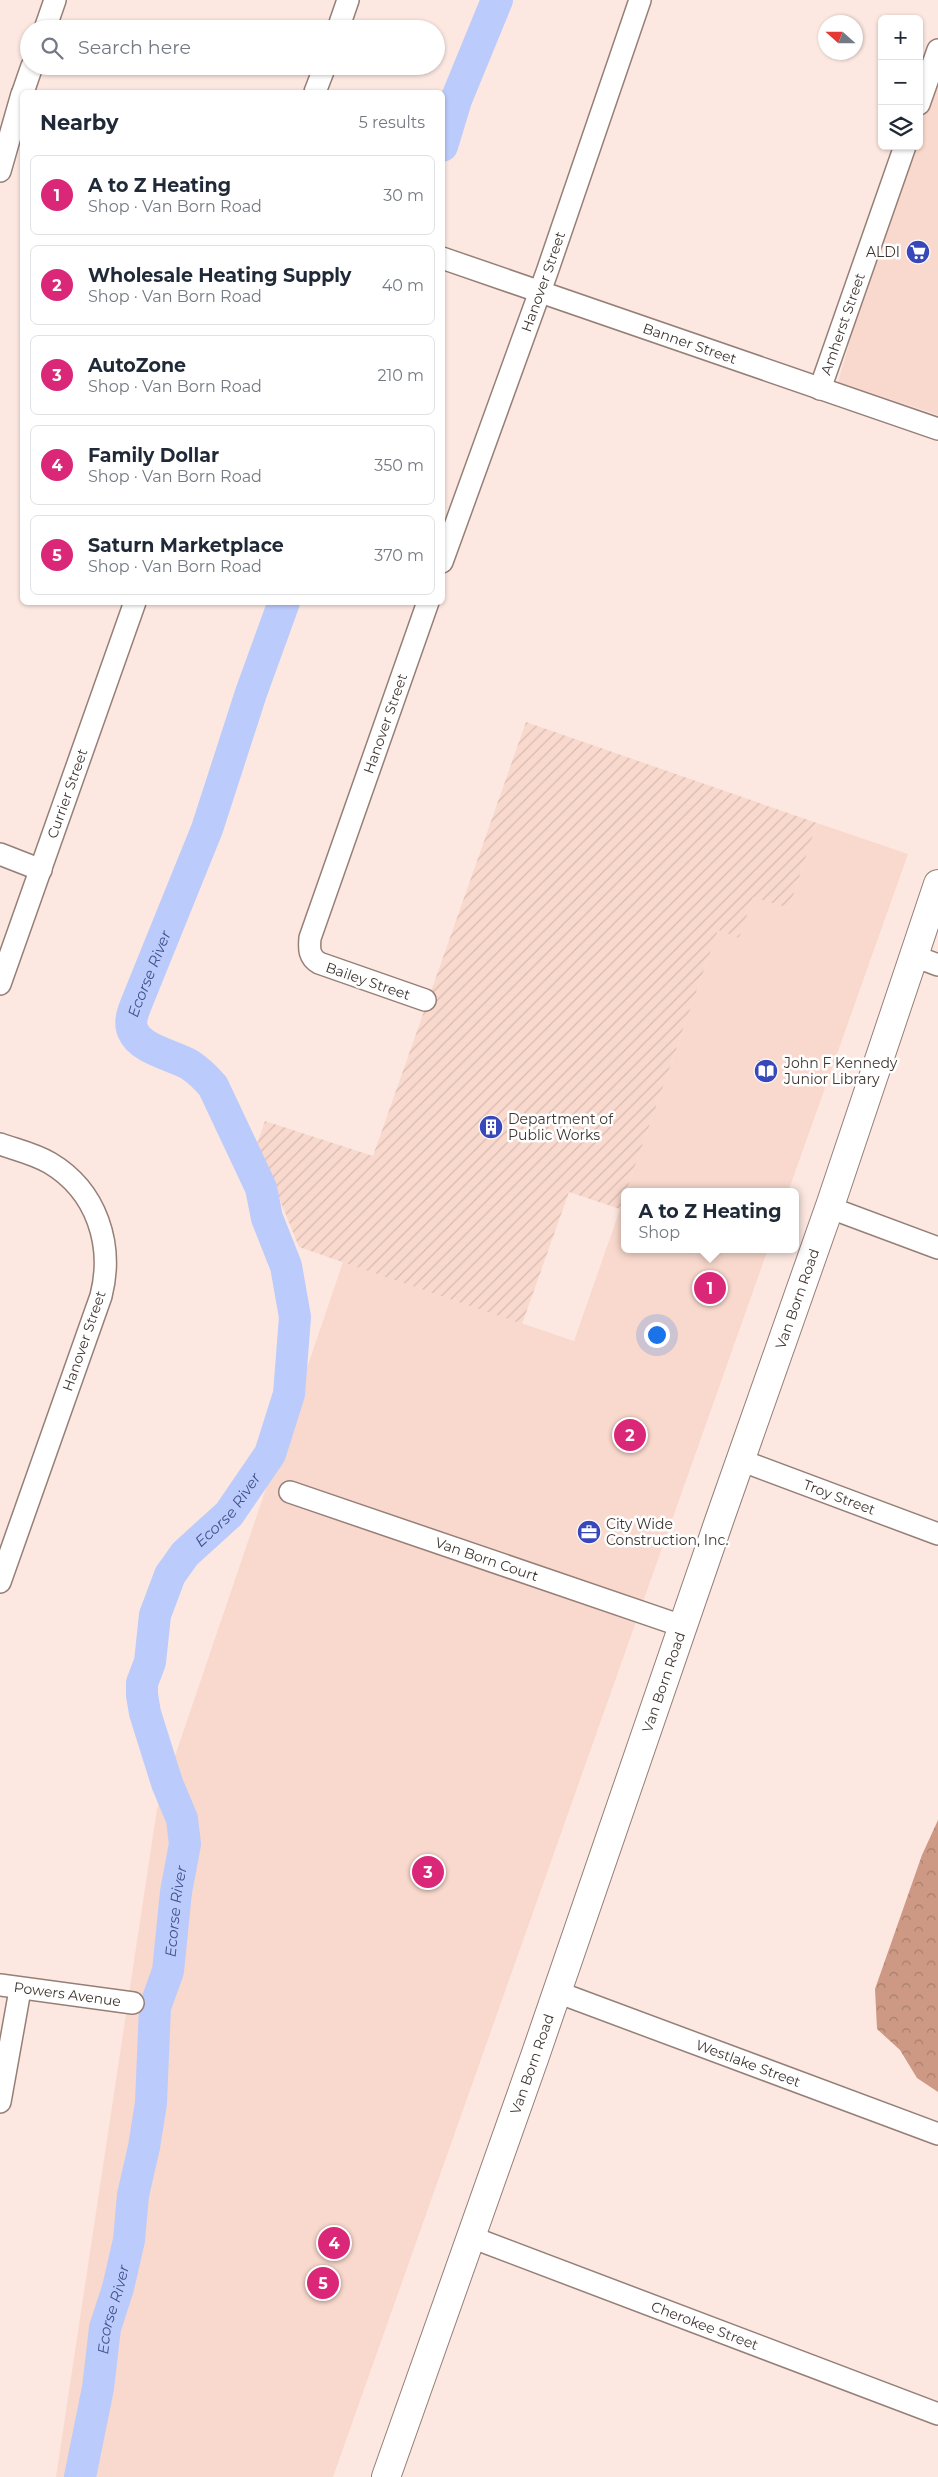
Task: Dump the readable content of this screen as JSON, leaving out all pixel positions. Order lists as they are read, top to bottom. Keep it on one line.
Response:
{"streets":{"main road":["Van Born Road"],"street":["Hanover Street","Amherst Street","Banner Street","Currier Street","Bailey Street","Troy Street","Van Born Court","Powers Avenue","Westlake Street","Cherokee Street"]},"crossings":[["Hanover Street","Banner Street"],["Hanover Street","Bailey Street"],["Amherst Street","Banner Street"],["Van Born Road","Troy Street"],["Van Born Road","Van Born Court"],["Van Born Road","Westlake Street"],["Van Born Road","Cherokee Street"]],"water":["Ecorse River"],"places":{"supermarket":["ALDI"],"library":["John F Kennedy Junior Library"],"building":["Department of Public Works"],"office":["City Wide Construction, Inc."]},"north":"left","page":{"map_buttons":["+","−"],"search":"Search here","heading":["Nearby","5 results"],"list":[{"mark":"1","name":"A to Z Heating","note":"Shop · Van Born Road","value":"30 m"},{"mark":"2","name":"Wholesale Heating Supply","note":"Shop · Van Born Road","value":"40 m"},{"mark":"3","name":"AutoZone","note":"Shop · Van Born Road","value":"210 m"},{"mark":"4","name":"Family Dollar","note":"Shop · Van Born Road","value":"350 m"},{"mark":"5","name":"Saturn Marketplace","note":"Shop · Van Born Road","value":"370 m"}],"popup":["A to Z Heating","Shop"],"pins":["1","2","3","4","5"]}}
